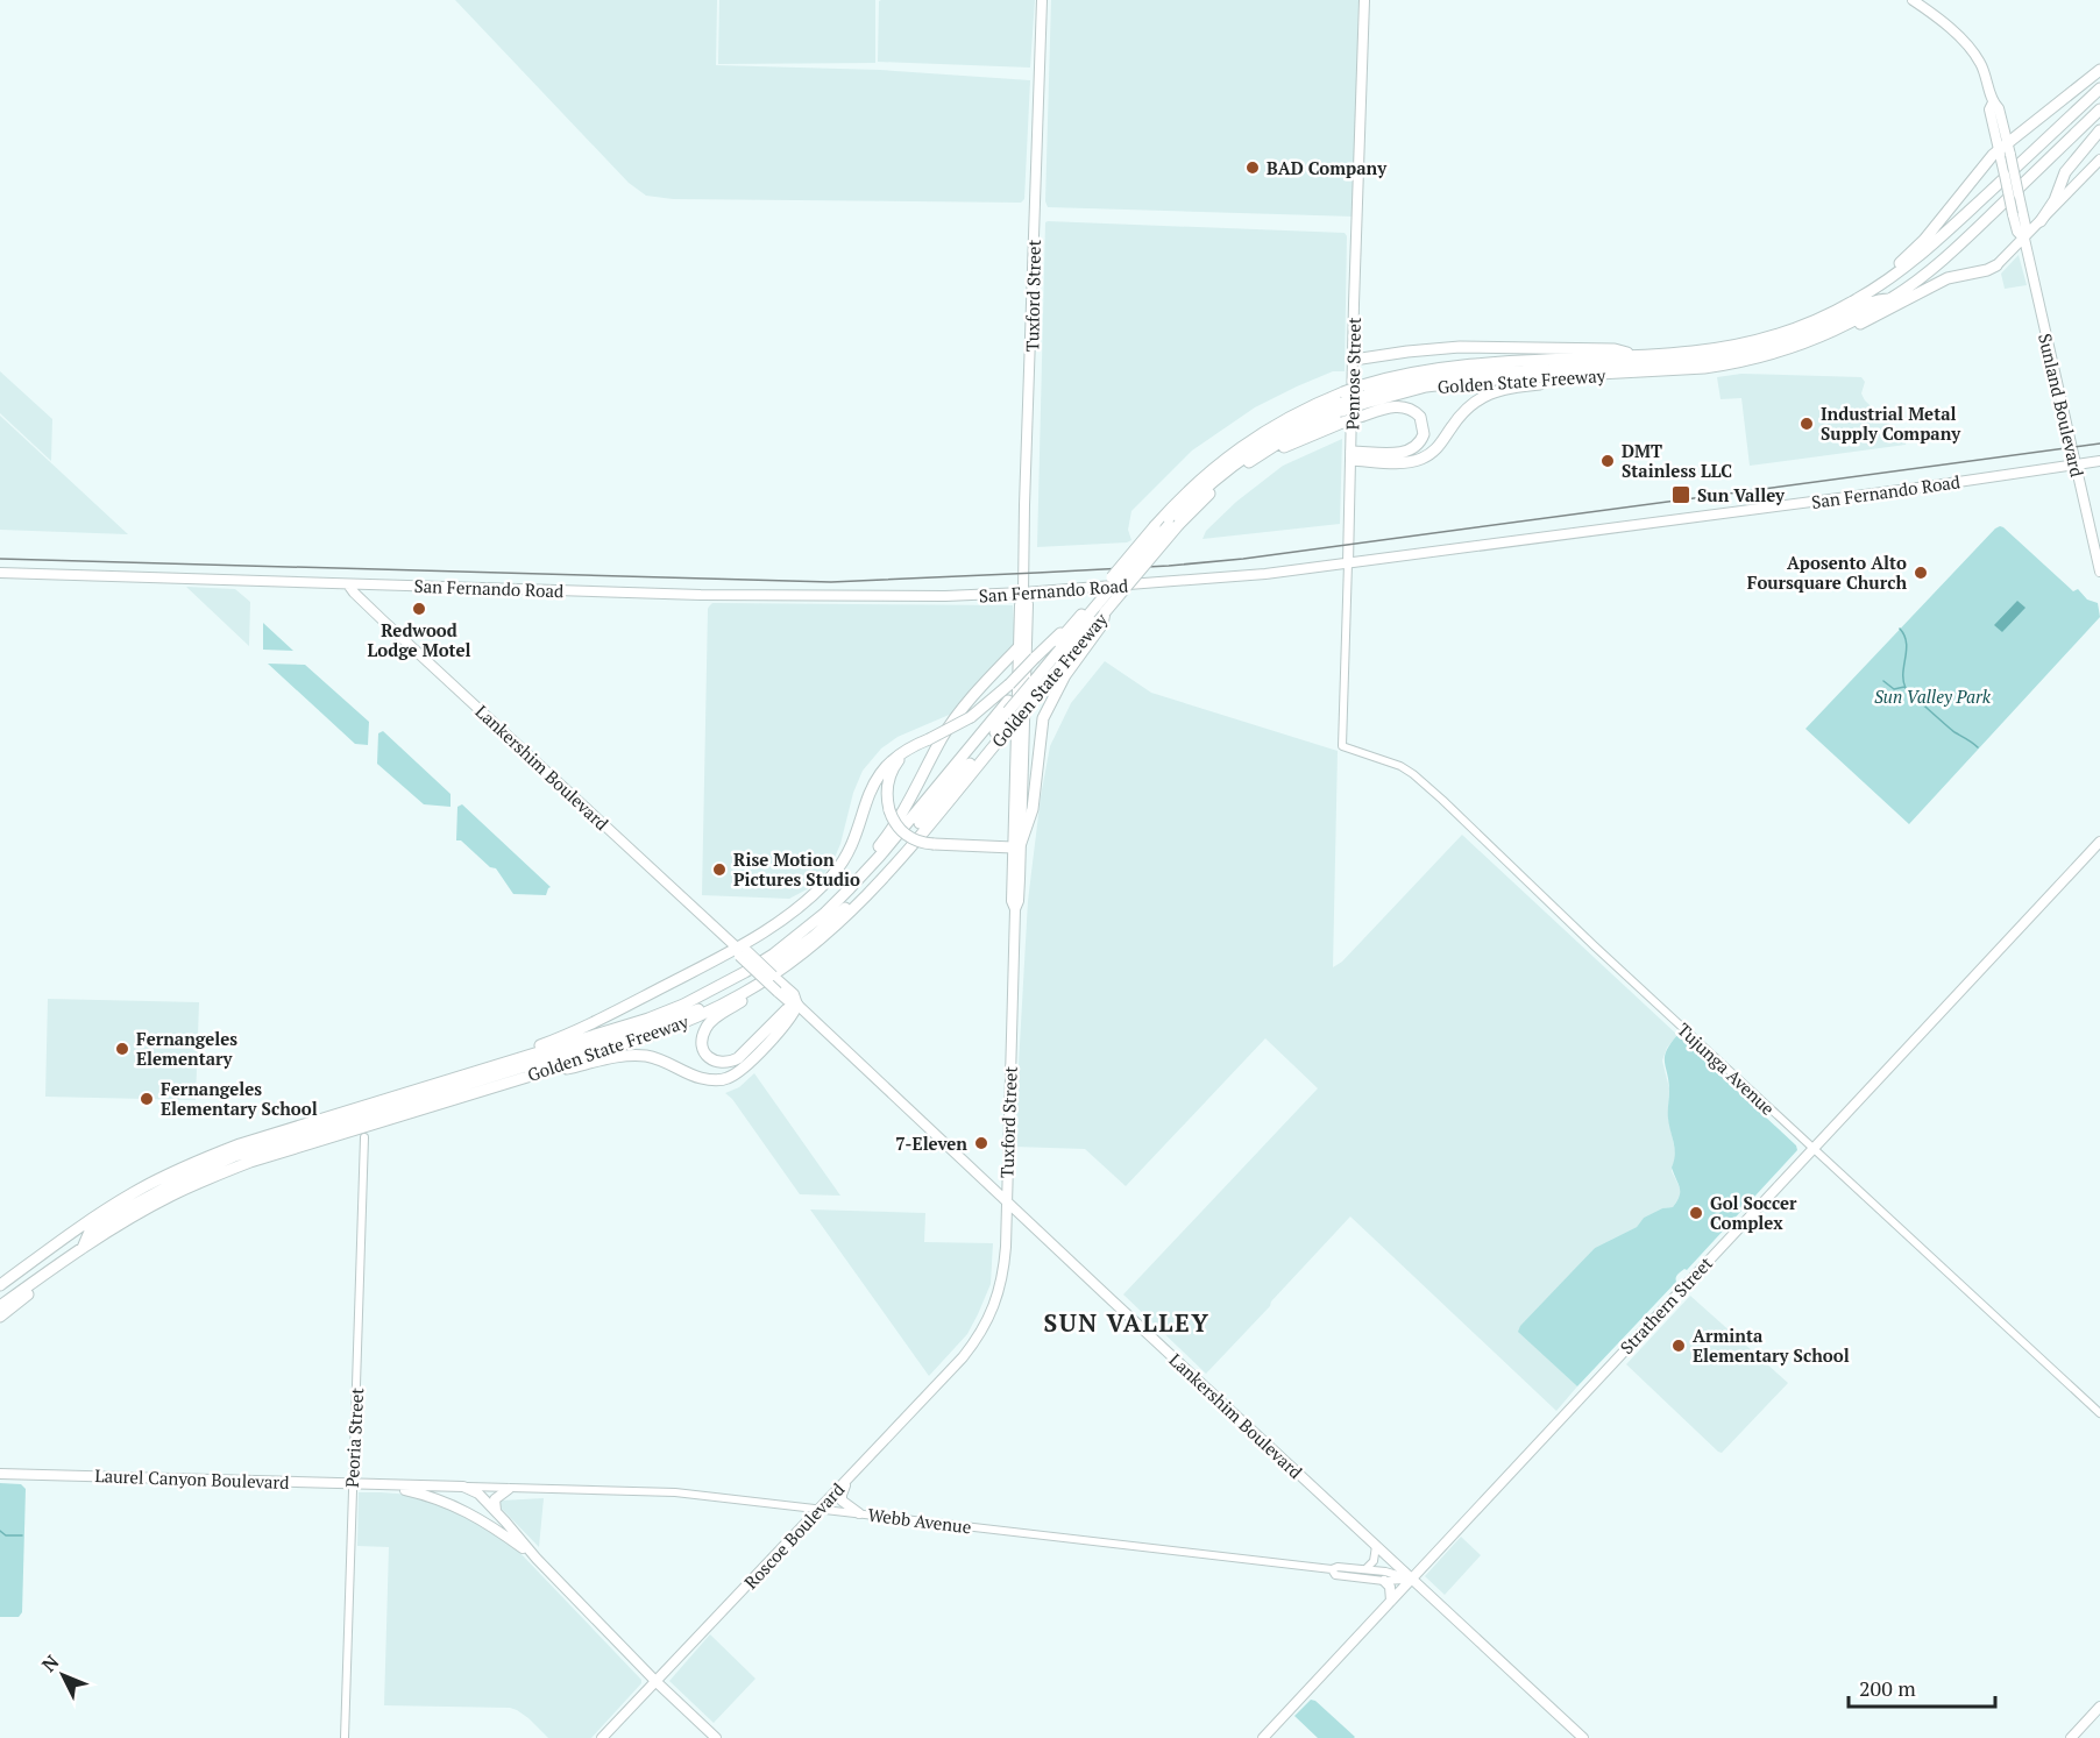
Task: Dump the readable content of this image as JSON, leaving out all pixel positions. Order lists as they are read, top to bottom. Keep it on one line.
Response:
{"streets":{"highway":["Golden State Freeway"],"main road":["Tuxford Street","Penrose Street","Sunland Boulevard","San Fernando Road","Lankershim Boulevard","Strathern Street","Laurel Canyon Boulevard","Roscoe Boulevard"],"street":["Tujunga Avenue","Peoria Street","Webb Avenue"]},"crossings":[["Tuxford Street","San Fernando Road"],["Tuxford Street","Lankershim Boulevard"],["Tuxford Street","Roscoe Boulevard"],["Penrose Street","San Fernando Road"],["Penrose Street","Tujunga Avenue"],["Sunland Boulevard","San Fernando Road"],["San Fernando Road","Lankershim Boulevard"],["Lankershim Boulevard","Strathern Street"],["Lankershim Boulevard","Webb Avenue"],["Tujunga Avenue","Strathern Street"],["Strathern Street","Webb Avenue"],["Peoria Street","Laurel Canyon Boulevard"],["Laurel Canyon Boulevard","Webb Avenue"],["Laurel Canyon Boulevard","Roscoe Boulevard"],["Webb Avenue","Roscoe Boulevard"]],"districts":["SUN VALLEY"],"parks":["Sun Valley Park"],"places":{"other":["BAD Company","Industrial Metal Supply Company","DMT Stainless LLC","Aposento Alto Foursquare Church","Redwood Lodge Motel","Rise Motion Pictures Studio","Fernangeles Elementary","Fernangeles Elementary School","7-Eleven","Gol Soccer Complex","Arminta Elementary School"],"transit":["Sun Valley"]},"scale_bar":"200 m","north":"top left"}
